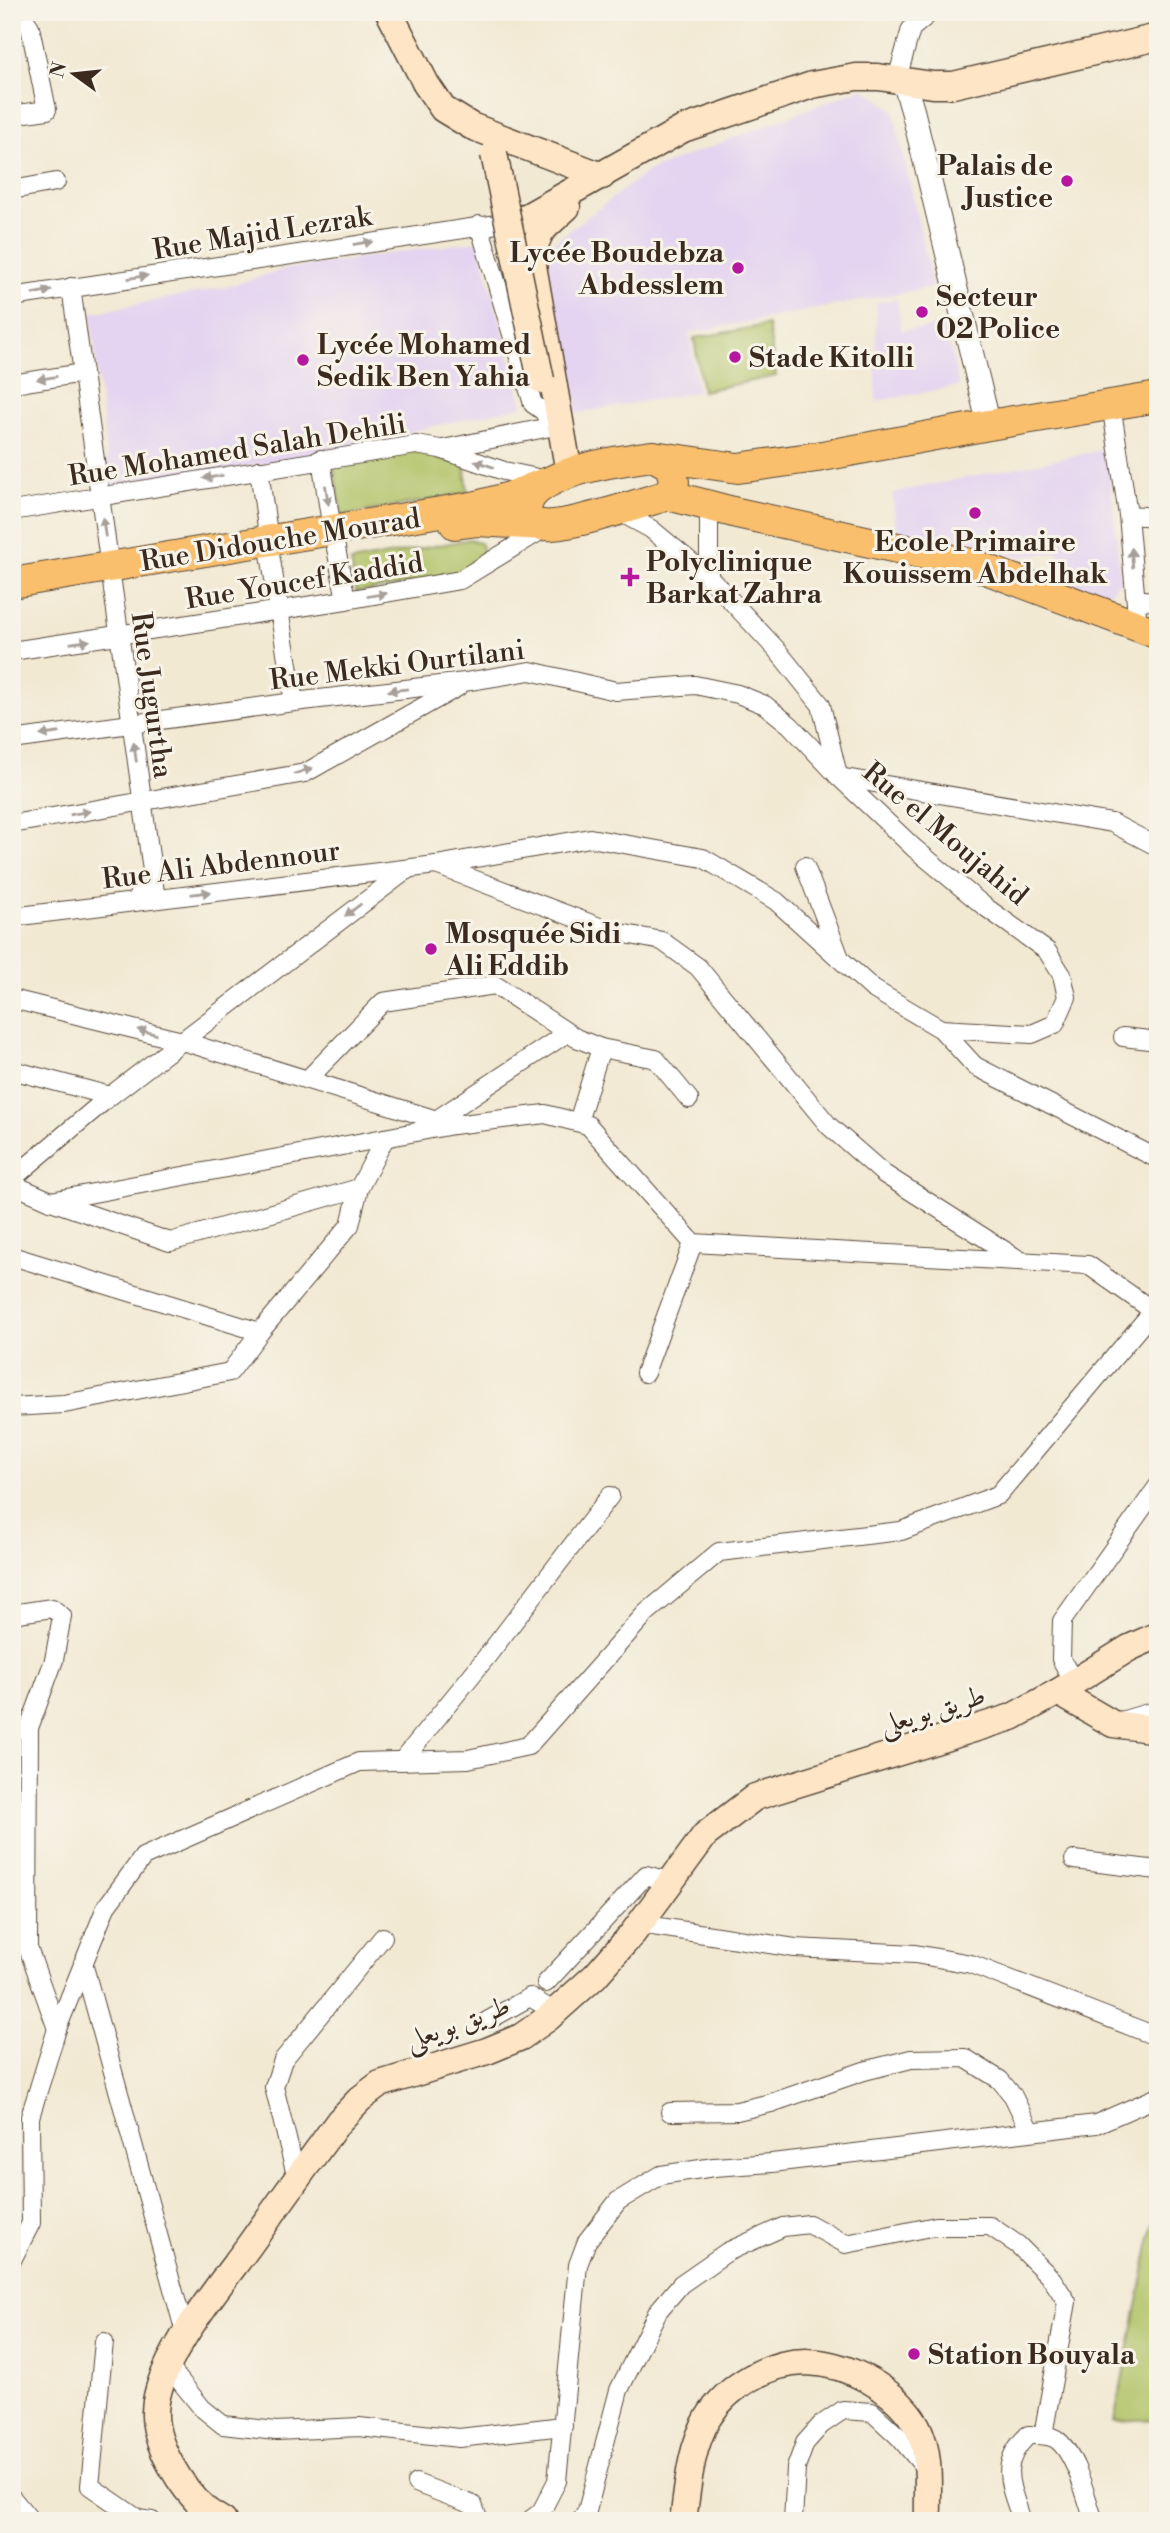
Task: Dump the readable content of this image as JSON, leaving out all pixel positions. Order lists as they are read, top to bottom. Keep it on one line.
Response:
{"streets":{"main road":["Rue Didouche Mourad","طريق بويعلى"],"street":["Rue Majid Lezrak","Rue Mohamed Salah Dehili","Rue Youcef Kaddid","Rue Mekki Ourtilani","Rue Jugurtha","Rue el Moujahid","Rue Ali Abdennour"]},"crossings":[["Rue Majid Lezrak","Rue Jugurtha"],["Rue Mohamed Salah Dehili","Rue Didouche Mourad"],["Rue Mohamed Salah Dehili","Rue Jugurtha"],["Rue Didouche Mourad","Rue Youcef Kaddid"],["Rue Didouche Mourad","Rue Jugurtha"],["Rue Didouche Mourad","Rue el Moujahid"],["Rue Youcef Kaddid","Rue Jugurtha"],["Rue Mekki Ourtilani","Rue Jugurtha"],["Rue Mekki Ourtilani","Rue el Moujahid"],["Rue Jugurtha","Rue Ali Abdennour"],["Rue el Moujahid","Rue Ali Abdennour"]],"one_way":["Rue Majid Lezrak"],"places":{"other":["Palais de Justice","Lycée Boudebza Abdesslem","Secteur 02 Police","Stade Kitolli","Lycée Mohamed Sedik Ben Yahia","Ecole Primaire Kouissem Abdelhak","Mosquée Sidi Ali Eddib","Station Bouyala"],"health":["Polyclinique Barkat Zahra"]},"north":"left"}
